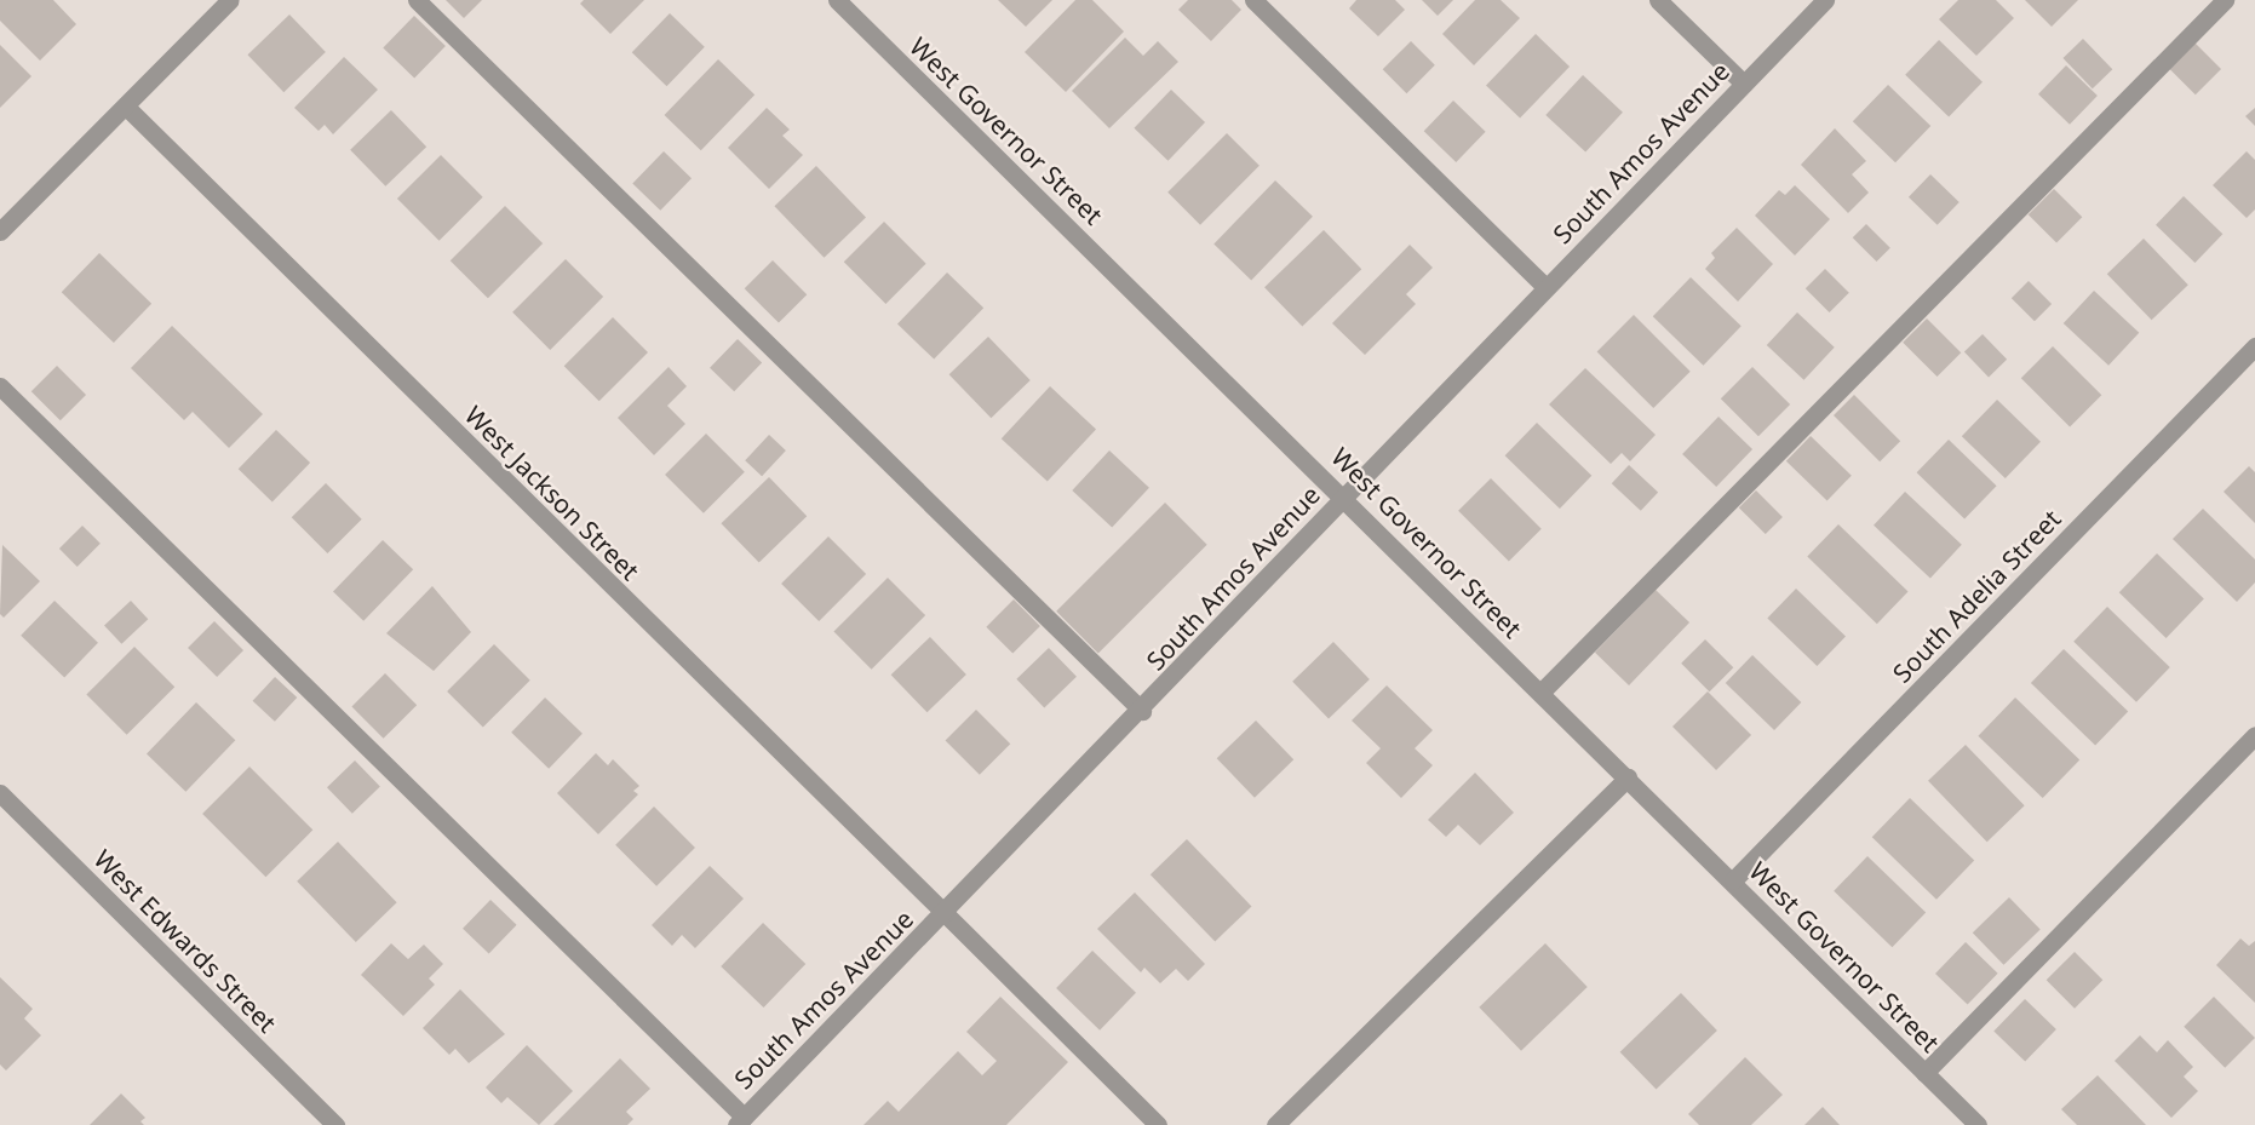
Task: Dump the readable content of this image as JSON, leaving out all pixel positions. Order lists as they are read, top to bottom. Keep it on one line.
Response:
{"streets":{"street":["West Governor Street","South Amos Avenue","West Jackson Street","South Adelia Street","West Edwards Street"]},"crossings":[["West Governor Street","South Amos Avenue"],["West Governor Street","South Adelia Street"],["South Amos Avenue","West Jackson Street"]]}
